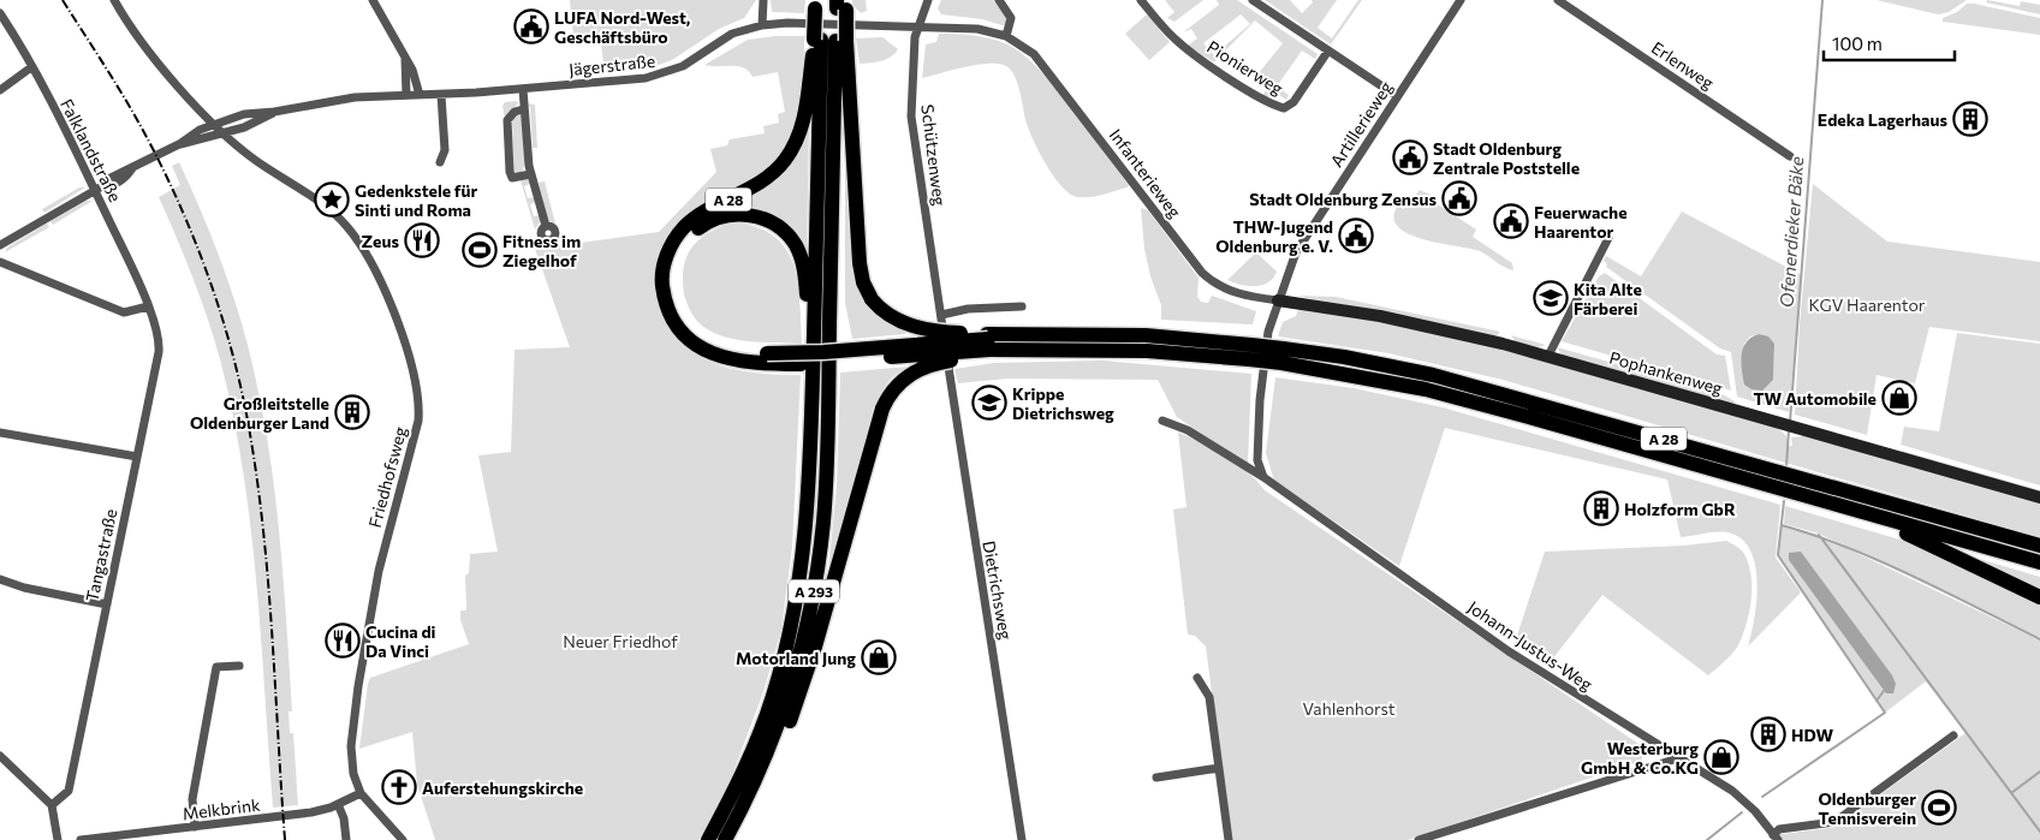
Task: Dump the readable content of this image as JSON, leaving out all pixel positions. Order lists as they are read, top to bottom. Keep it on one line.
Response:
{"streets":{"highway":["A 28","A 293"],"street":["Jägerstraße","Erlenweg","Pionierweg","Artillerieweg","Falklandstraße","Schützenweg","Infanterieweg","Pophankenweg","Friedhofsweg","Tangastraße","Dietrichsweg","Johann-Justus-Weg","Melkbrink"]},"crossings":[["Jägerstraße","Schützenweg"],["Jägerstraße","Infanterieweg"],["Jägerstraße","Friedhofsweg"],["Artillerieweg","Infanterieweg"],["Artillerieweg","Pophankenweg"],["Falklandstraße","Tangastraße"],["Schützenweg","Infanterieweg"],["Schützenweg","Dietrichsweg"],["Infanterieweg","Pophankenweg"],["A 28","A 293"],["Friedhofsweg","Melkbrink"]],"water":["Ofenerdieker Bäke"],"parks":["KGV Haarentor","Neuer Friedhof","Vahlenhorst"],"places":{"public building":["LUFA Nord-West, Geschäftsbüro","Stadt Oldenburg Zentrale Poststelle","Stadt Oldenburg Zensus","Feuerwache Haarentor","THW-Jugend Oldenburg e. V."],"building":["Edeka Lagerhaus","Großleitstelle Oldenburger Land","Holzform GbR","HDW"],"place":["Gedenkstele für Sinti und Roma"],"restaurant":["Zeus","Cucina di Da Vinci"],"sports":["Fitness im Ziegelhof","Oldenburger Tennisverein"],"school or university":["Kita Alte Färberei","Krippe Dietrichsweg"],"shop":["TW Automobile","Motorland Jung","Westerburg GmbH & Co.KG"],"church":["Auferstehungskirche"]},"scale_bar":"100 m"}
